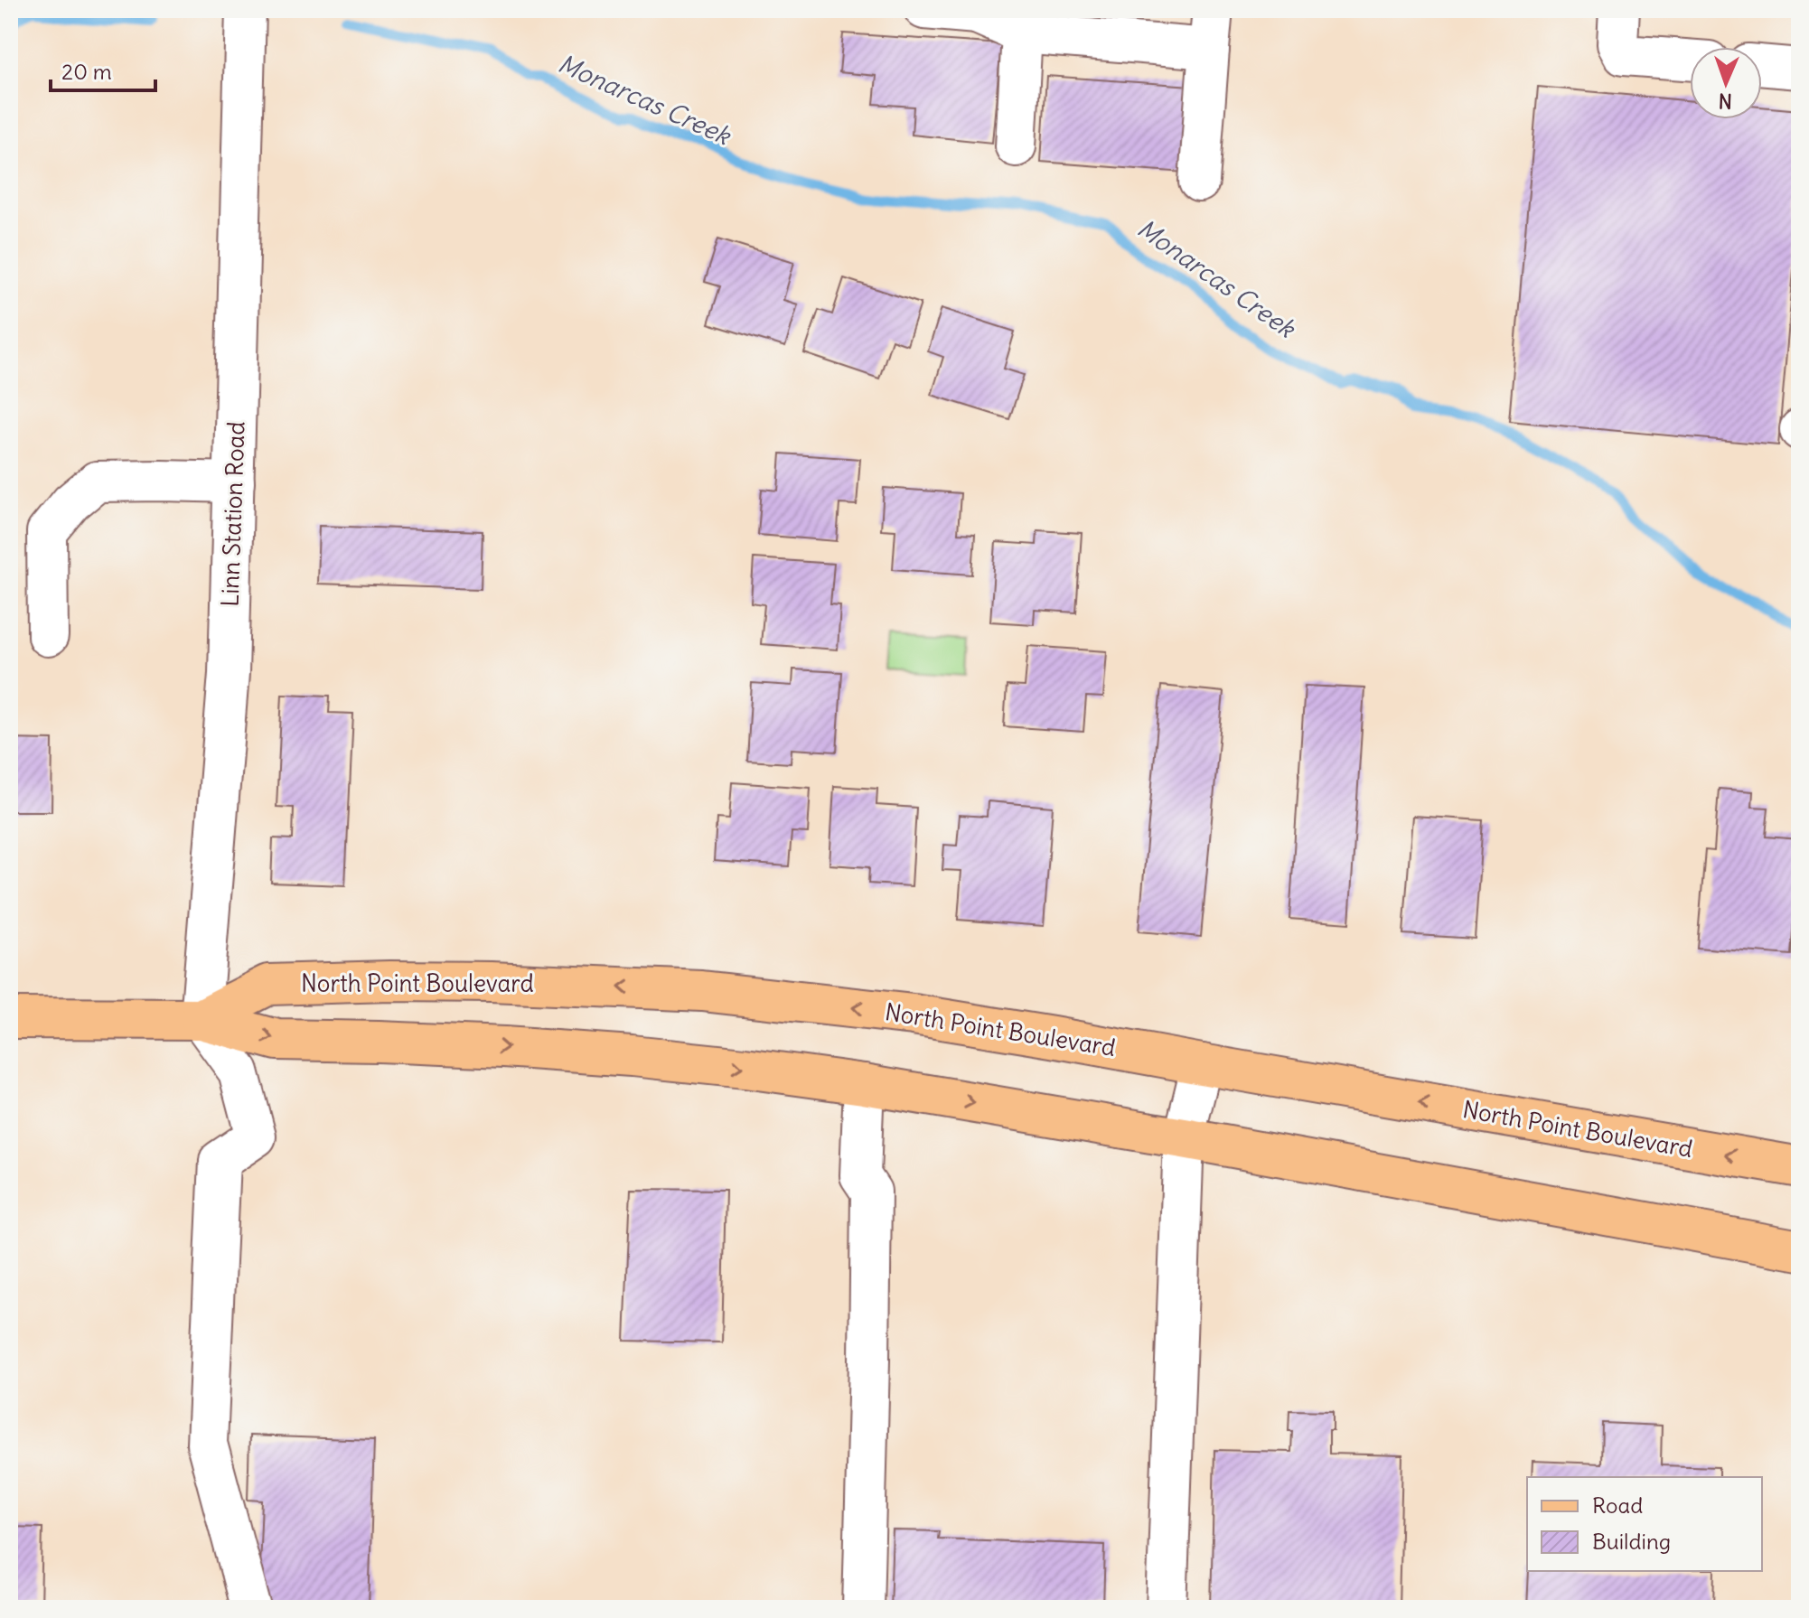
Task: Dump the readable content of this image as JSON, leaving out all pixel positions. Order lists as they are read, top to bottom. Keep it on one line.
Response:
{"streets":{"main road":["North Point Boulevard"],"street":["Linn Station Road"]},"crossings":[["Linn Station Road","North Point Boulevard"]],"water":["Monarcas Creek"],"legend":["Road","Building"],"scale_bar":"20 m","north":"bottom"}
